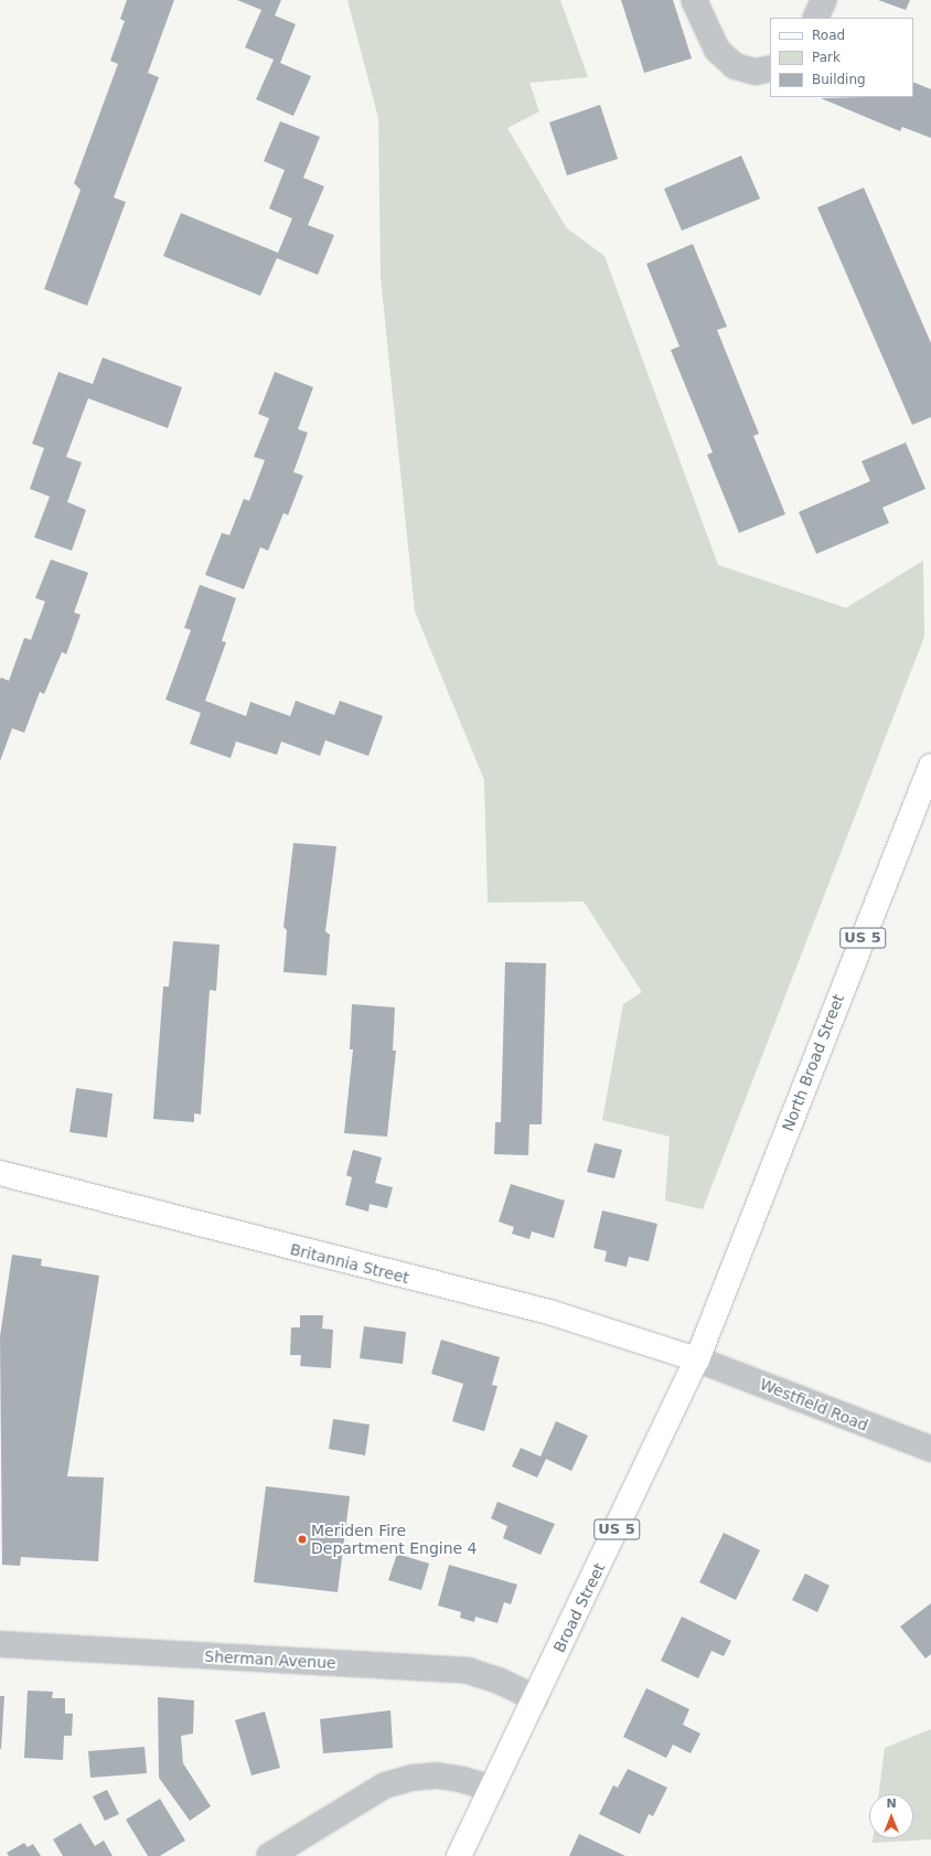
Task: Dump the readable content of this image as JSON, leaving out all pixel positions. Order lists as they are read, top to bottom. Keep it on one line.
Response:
{"streets":{"main road":["US 5","North Broad Street","Britannia Street","Broad Street"],"street":["Westfield Road","Sherman Avenue"]},"crossings":[["North Broad Street","Britannia Street"],["North Broad Street","Westfield Road"],["North Broad Street","Broad Street"],["Britannia Street","Westfield Road"],["Britannia Street","Broad Street"],["Westfield Road","Broad Street"],["Broad Street","Sherman Avenue"]],"places":["Meriden Fire Department Engine 4"],"legend":["Road","Park","Building"],"north":"top"}
